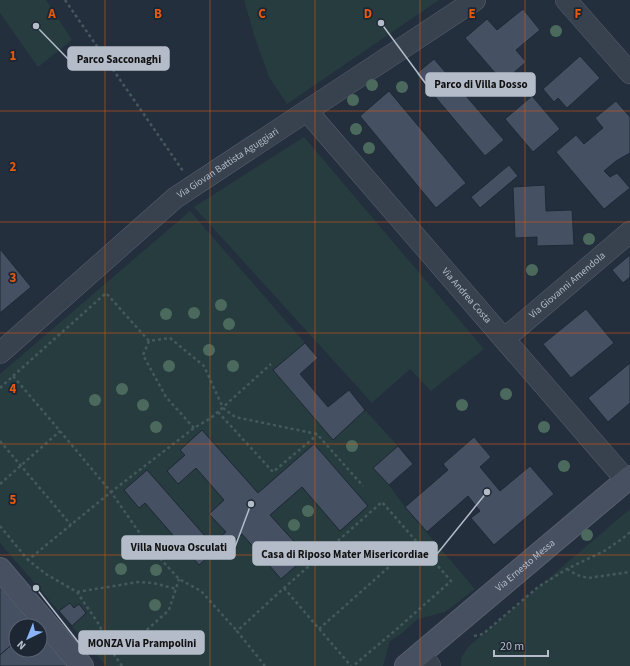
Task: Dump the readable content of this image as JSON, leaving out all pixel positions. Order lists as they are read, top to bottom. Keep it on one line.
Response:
{"streets":{"street":["Via Giovan Battista Aguggiari","Via Giovanni Amendola","Via Andrea Costa","Via Ernesto Messa"]},"crossings":[["Via Giovan Battista Aguggiari","Via Andrea Costa"],["Via Giovanni Amendola","Via Andrea Costa"],["Via Andrea Costa","Via Ernesto Messa"]],"places":["Parco di Villa Dosso","Parco Sacconaghi","Casa di Riposo Mater Misericordiae","Villa Nuova Osculati","MONZA Via Prampolini"],"scale_bar":"20 m","north":"bottom left","grid":{"columns":["A","B","C","D","E","F"],"rows":["1","2","3","4","5"]}}
